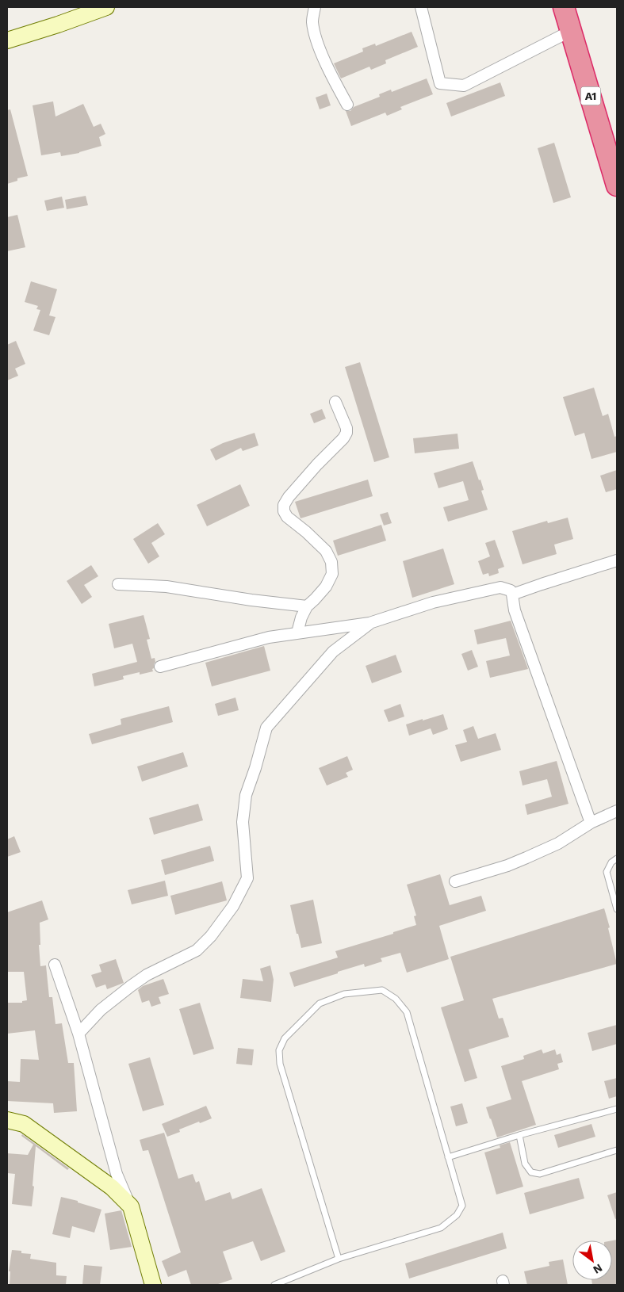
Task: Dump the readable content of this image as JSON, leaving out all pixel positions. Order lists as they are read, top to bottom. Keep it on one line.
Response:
{"streets":{"highway":["A1"]},"north":"bottom right"}
